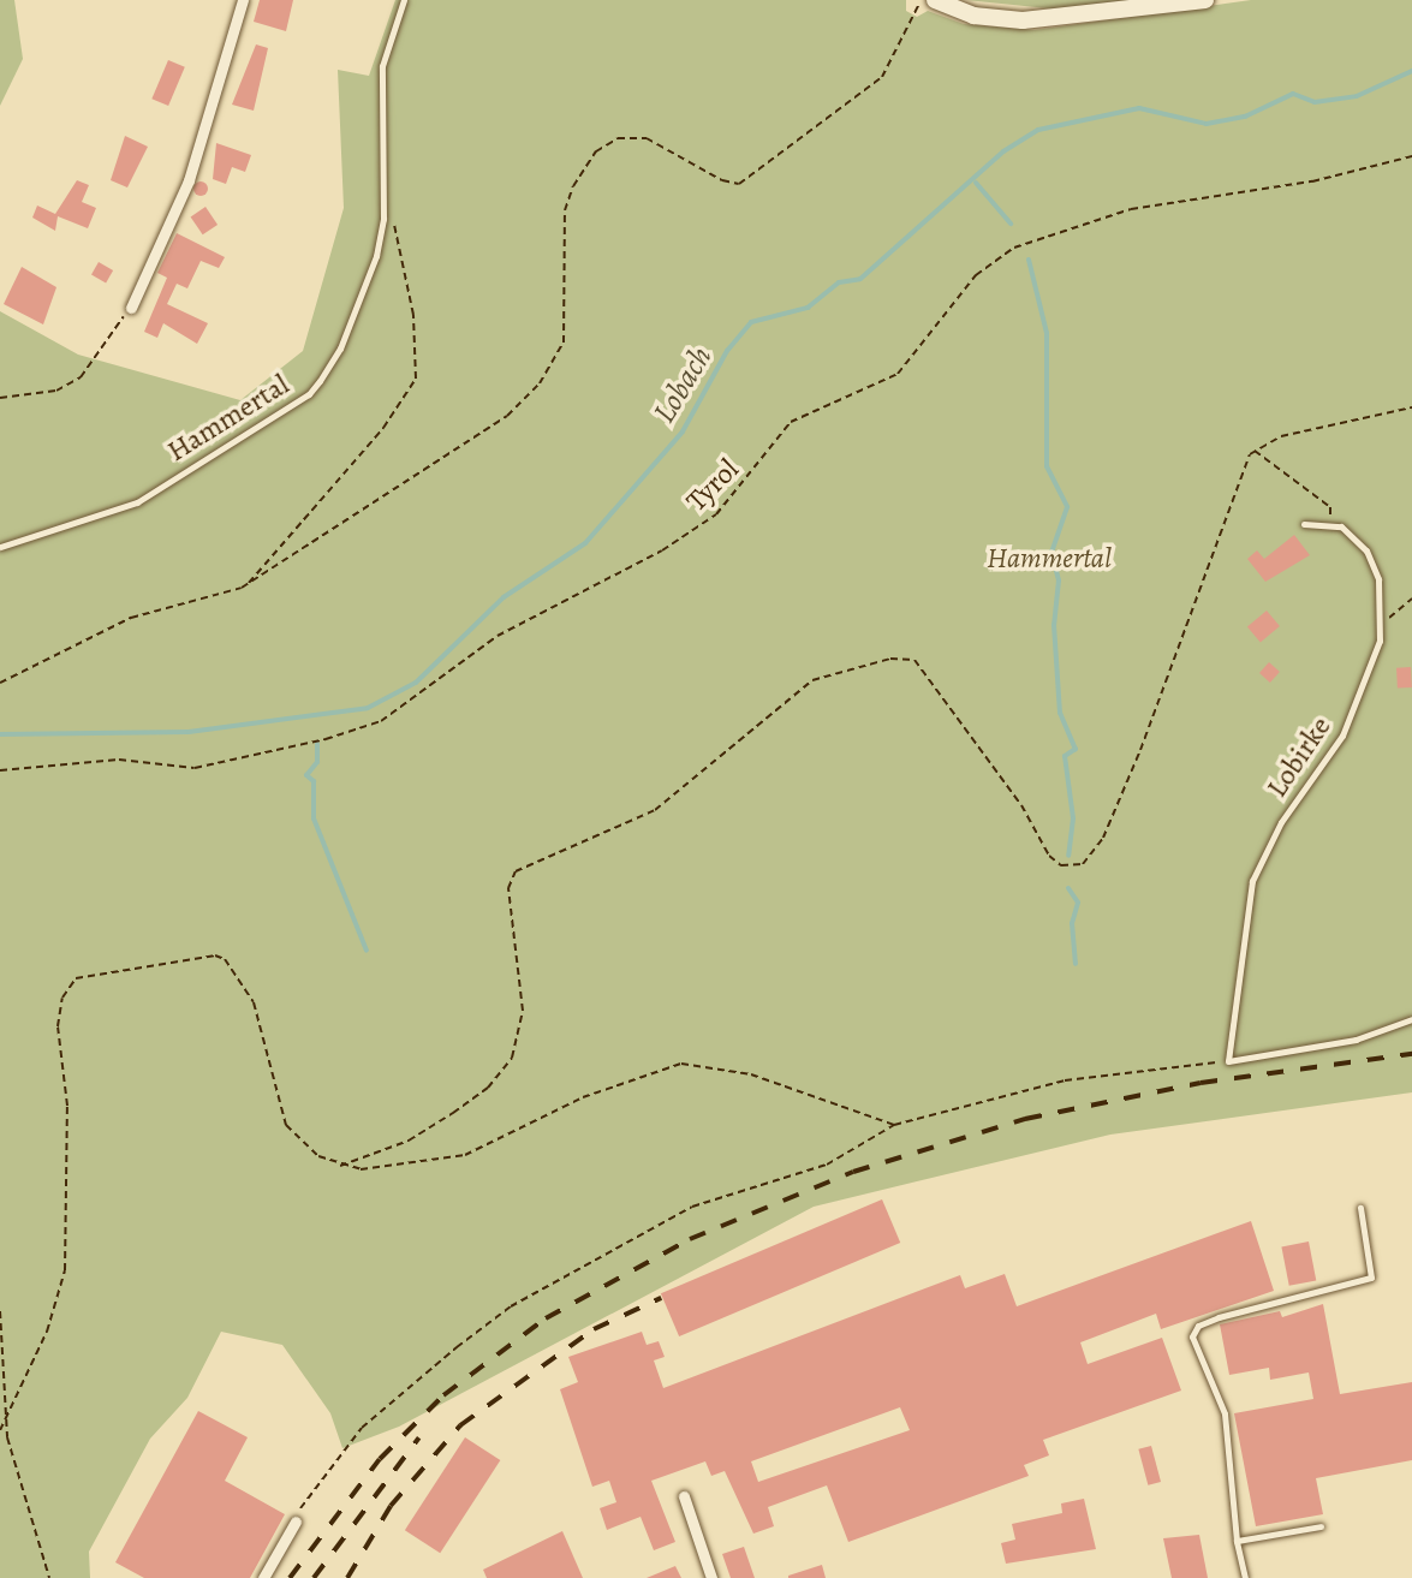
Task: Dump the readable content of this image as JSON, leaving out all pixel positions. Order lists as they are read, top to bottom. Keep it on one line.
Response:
{"streets":{"lane":["Hammertal","Lobirke"],"path":["Tyrol"]},"water":["Lobach"],"parks":["Hammertal"]}
